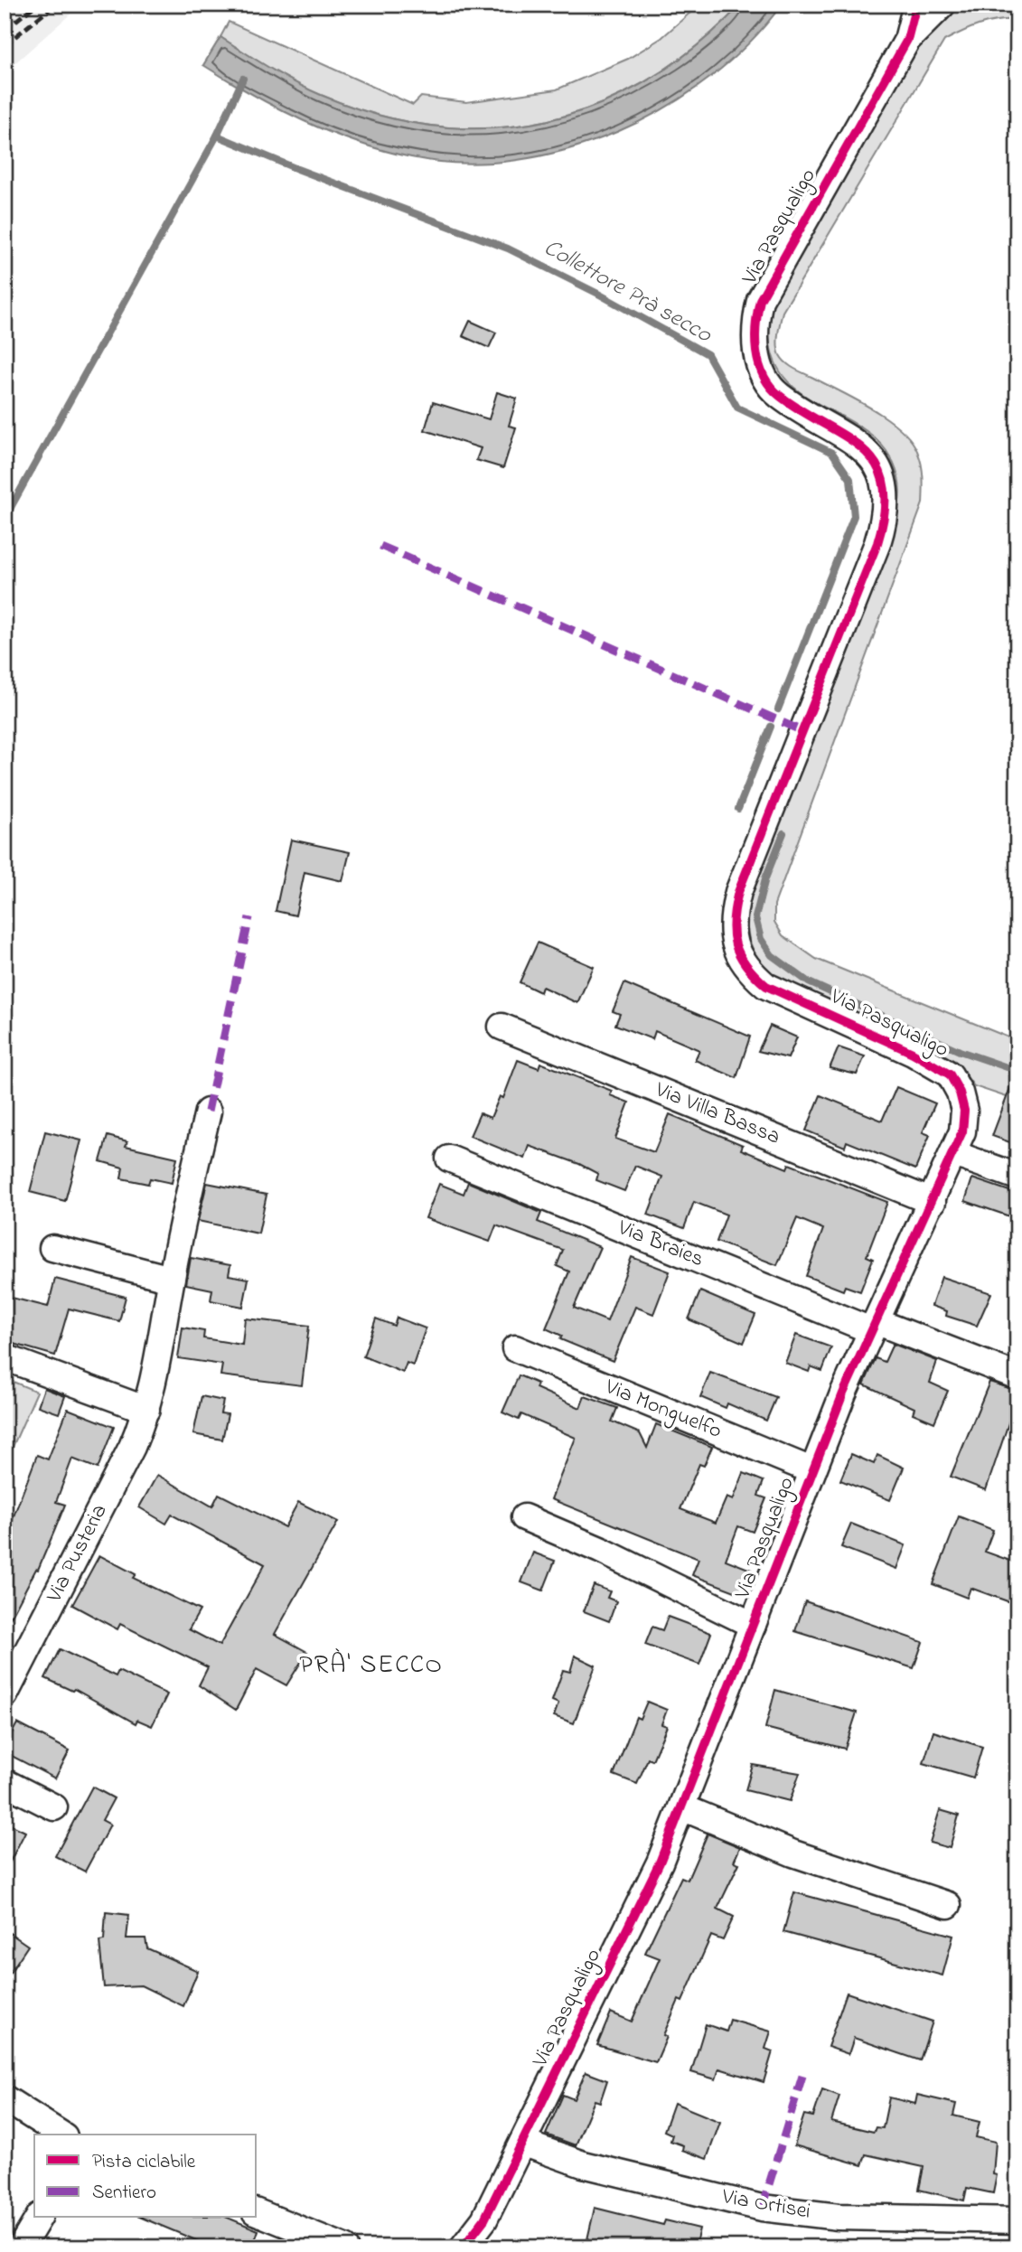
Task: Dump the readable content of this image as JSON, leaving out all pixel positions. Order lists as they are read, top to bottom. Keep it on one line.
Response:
{"streets":{"street":["Via Pasqualigo","Via Villa Bassa","Via Braies","Via Monguelfo","Via Pusteria","Via Ortisei"]},"crossings":[["Via Pasqualigo","Via Villa Bassa"],["Via Pasqualigo","Via Braies"],["Via Pasqualigo","Via Monguelfo"],["Via Pasqualigo","Via Ortisei"]],"districts":["PRÀ' SECCO"],"water":["Collettore Prà secco"],"legend":["Pista ciclabile","Sentiero"]}
